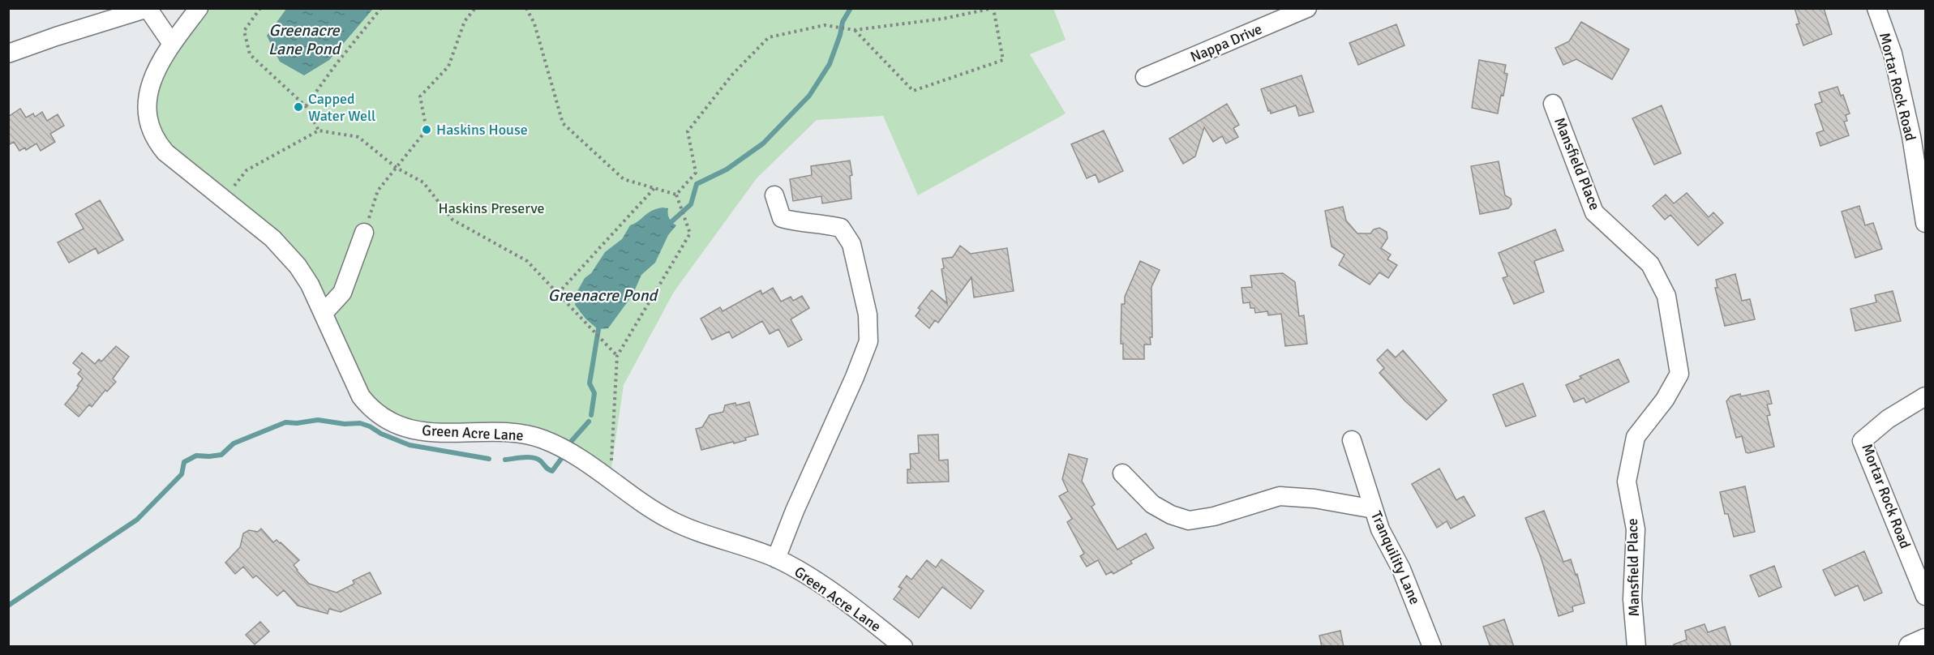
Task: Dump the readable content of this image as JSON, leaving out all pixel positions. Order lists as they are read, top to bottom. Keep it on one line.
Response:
{"streets":{"street":["Nappa Drive","Mortar Rock Road","Mansfield Place","Green Acre Lane","Tranquility Lane"]},"water":["Greenacre Lane Pond","Greenacre Pond"],"parks":["Haskins Preserve"],"places":["Capped Water Well","Haskins House"]}
